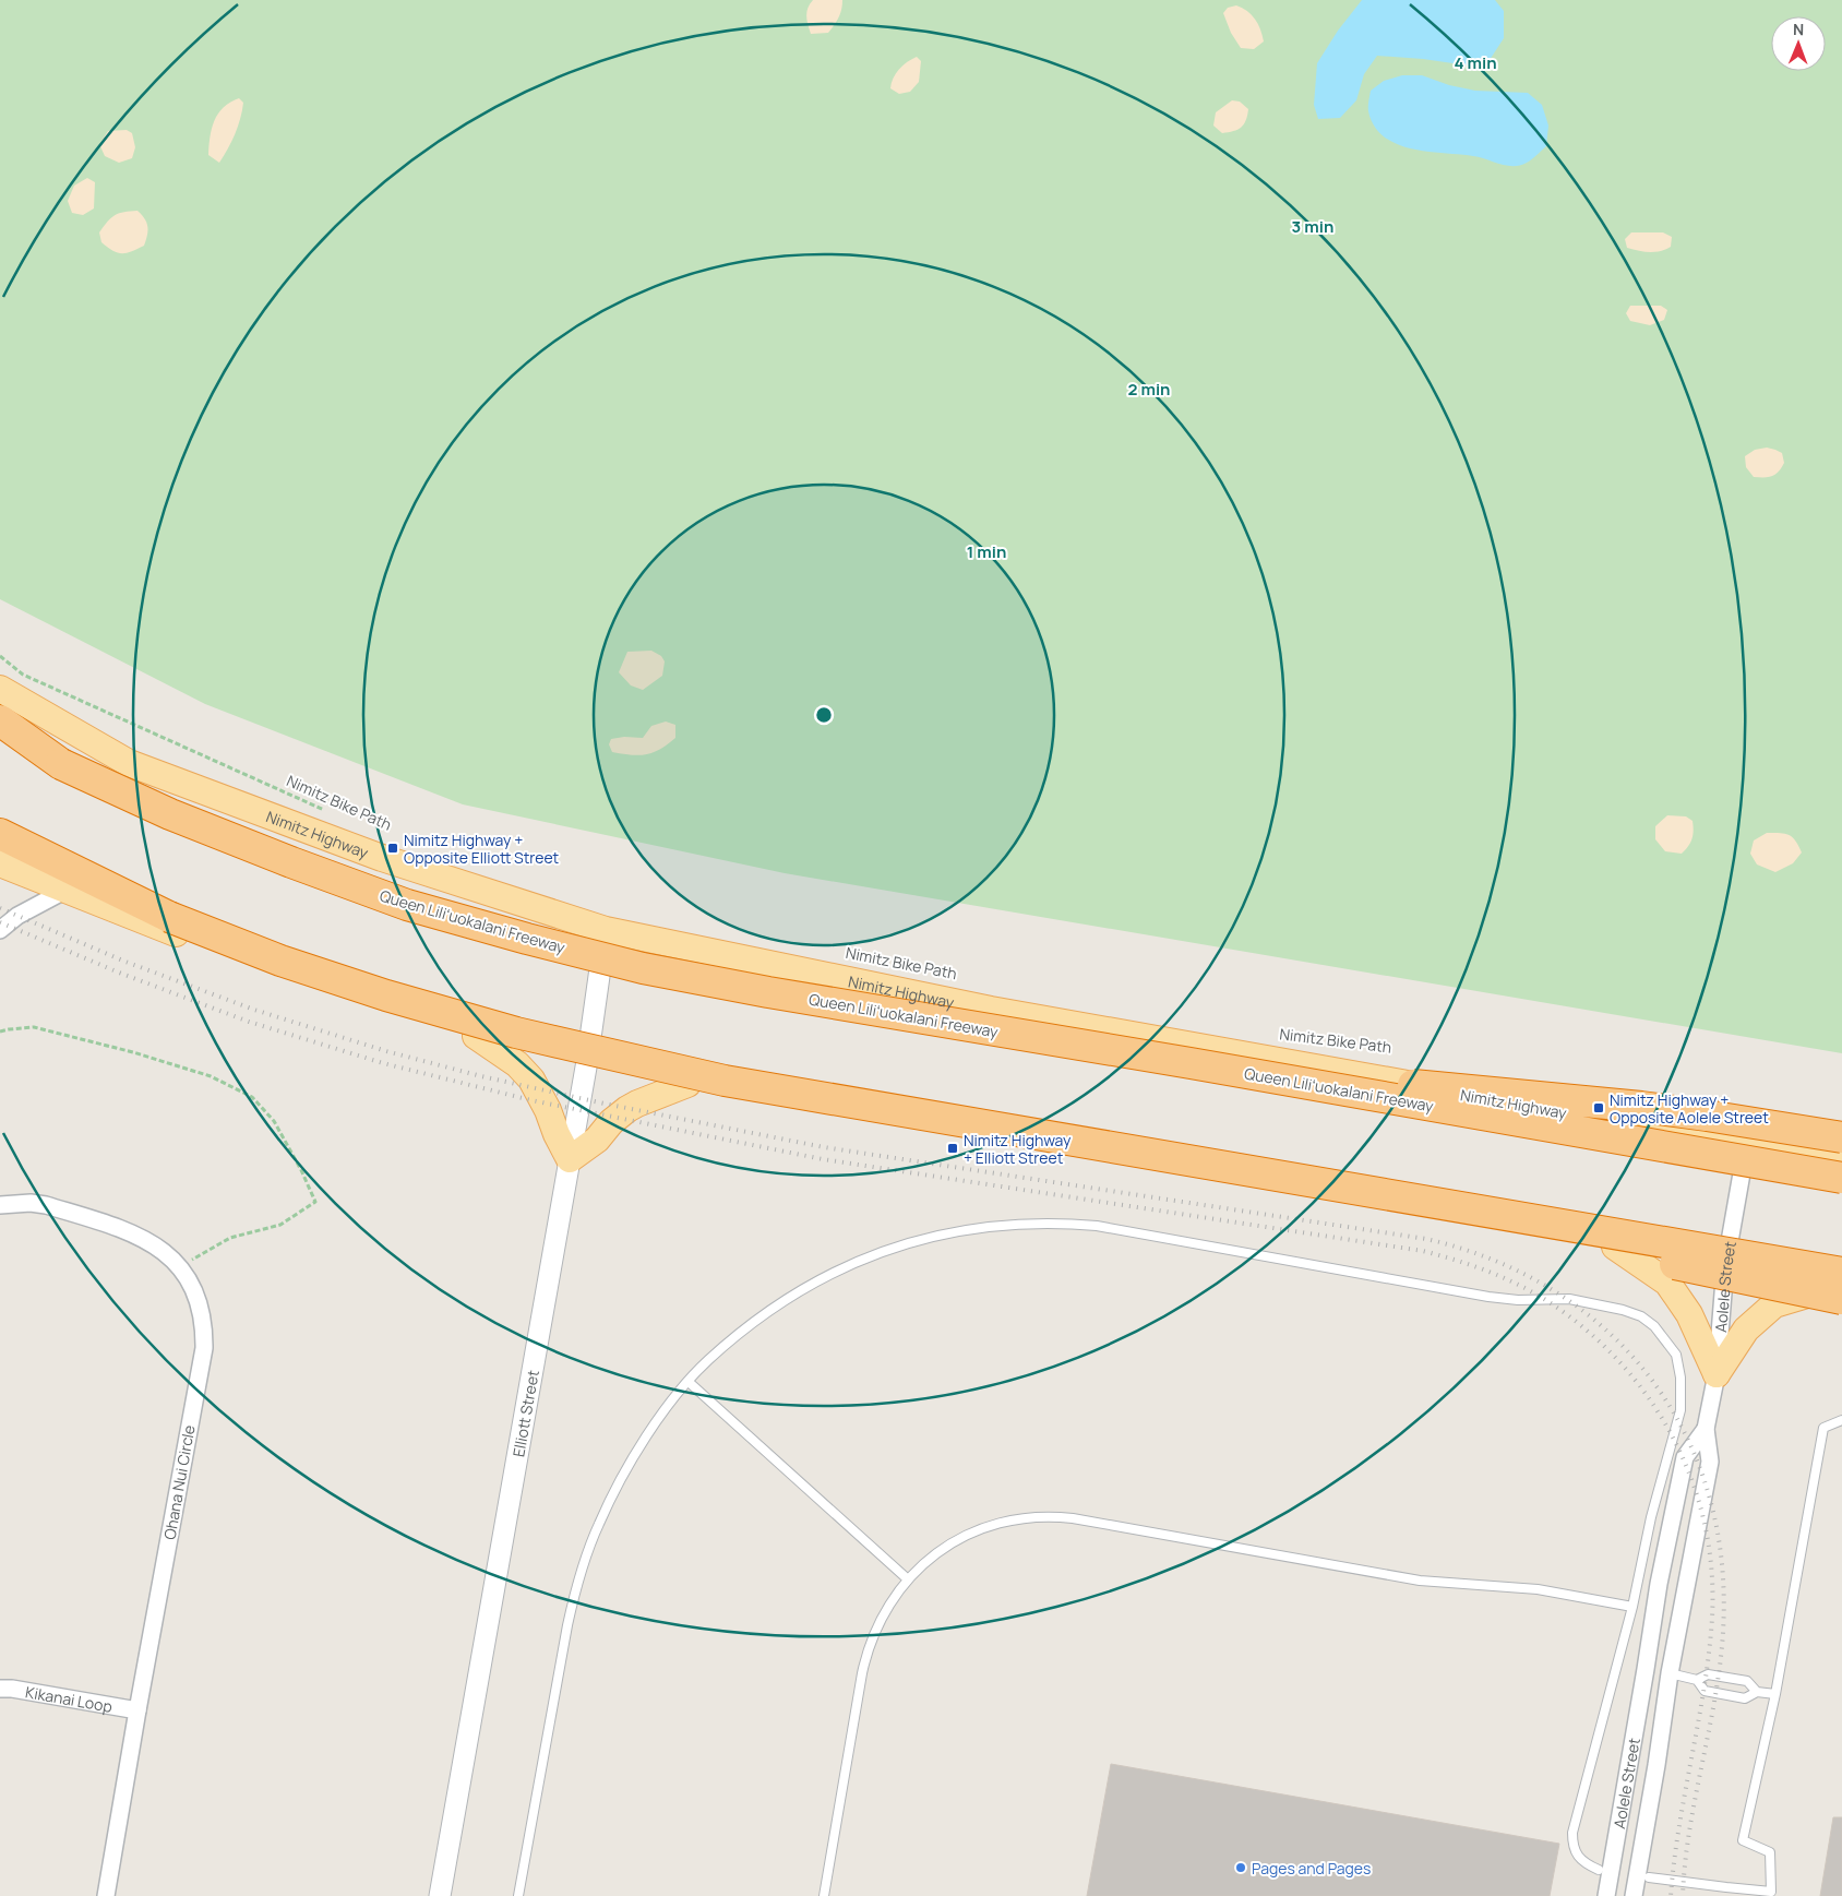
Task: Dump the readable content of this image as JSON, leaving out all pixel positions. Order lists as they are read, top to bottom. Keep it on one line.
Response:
{"streets":{"highway":["Queen Liliʻuokalani Freeway"],"main road":["Nimitz Highway"],"street":["Aolele Street","Elliott Street","Ohana Nui Circle","Kikanai Loop"],"path":["Nimitz Bike Path"]},"crossings":[["Nimitz Highway","Aolele Street"],["Nimitz Highway","Elliott Street"],["Ohana Nui Circle","Kikanai Loop"]],"places":{"transit":["Nimitz Highway + Opposite Elliott Street","Nimitz Highway + Opposite Aolele Street","Nimitz Highway + Elliott Street"],"other":["Pages and Pages"]},"north":"top","rings":["4 min","3 min","2 min","1 min"]}
